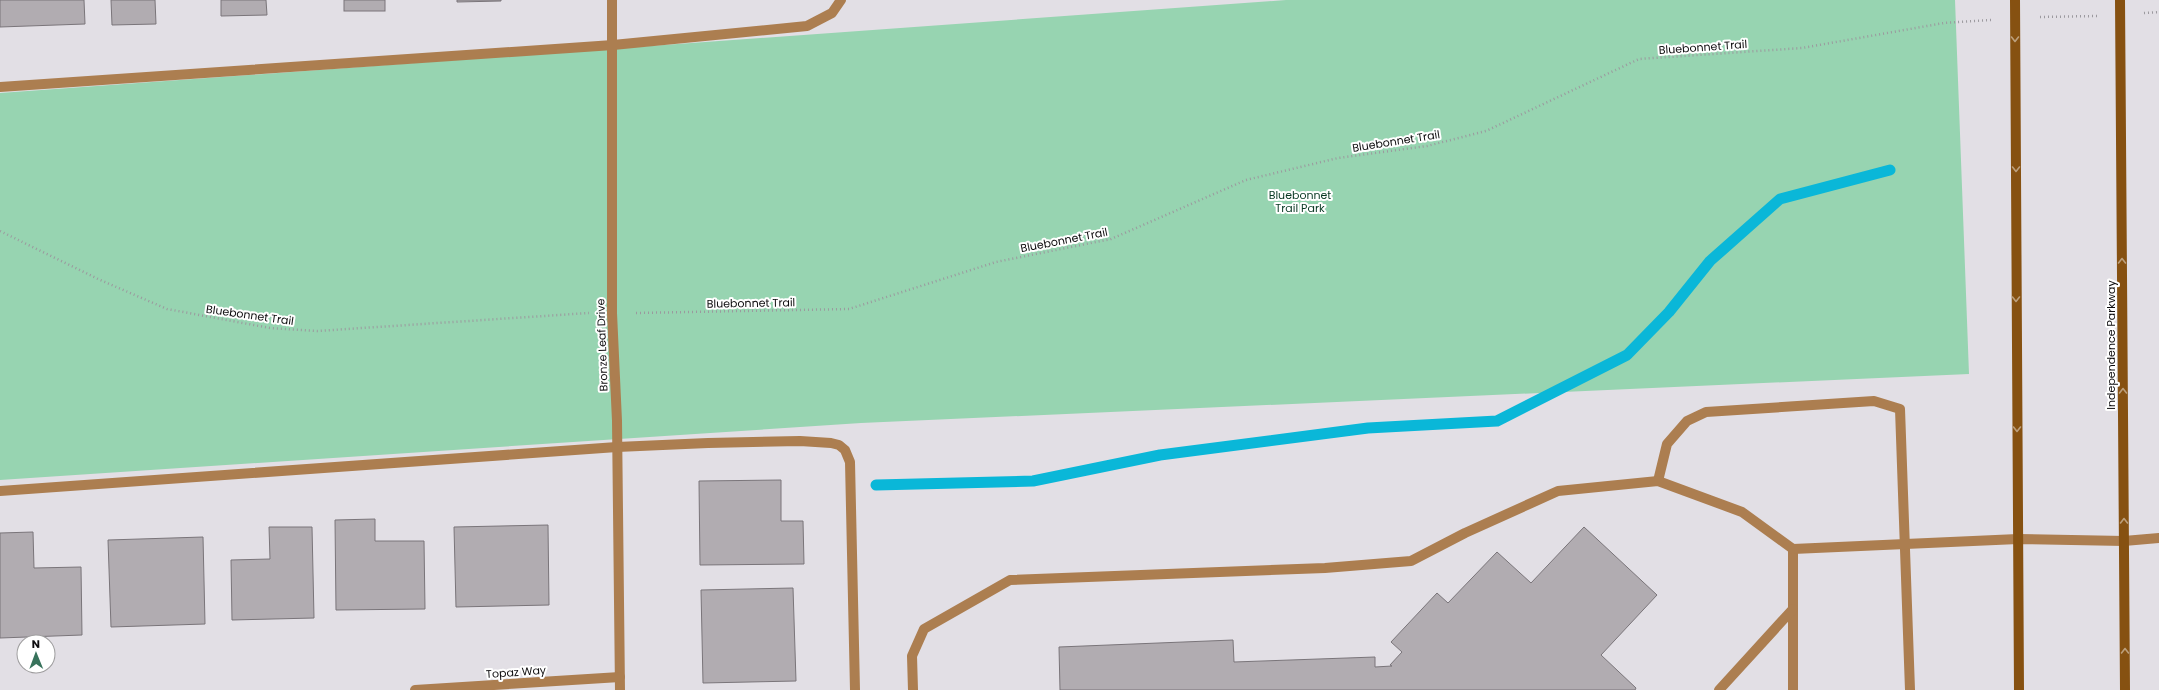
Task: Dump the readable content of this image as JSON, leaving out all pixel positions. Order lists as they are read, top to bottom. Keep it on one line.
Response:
{"streets":{"main road":["Independence Parkway"],"street":["Bronze Leaf Drive","Topaz Way"],"path":["Bluebonnet Trail"]},"crossings":[["Bluebonnet Trail","Independence Parkway"],["Bronze Leaf Drive","Topaz Way"]],"one_way":["Independence Parkway"],"parks":["Bluebonnet Trail Park"],"north":"top"}
